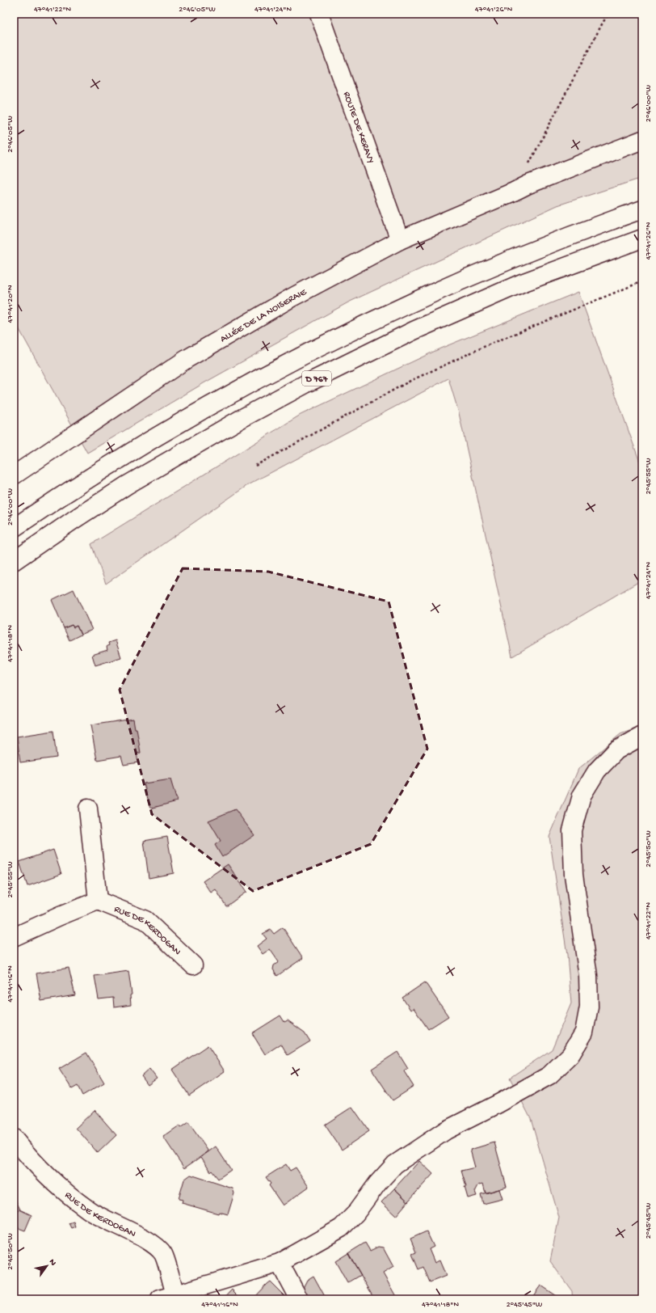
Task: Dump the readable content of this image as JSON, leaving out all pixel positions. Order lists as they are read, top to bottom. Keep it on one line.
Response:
{"streets":{"main road":["ROUTE DE KERAVY","ALLÉE DE LA NOISERAIE","D 767","RUE DE KERDOGAN"]},"crossings":[["ROUTE DE KERAVY","ALLÉE DE LA NOISERAIE"]],"north":"top right","coordinates":["47°41'22\"N","2°46'05\"W","47°41'24\"N","47°41'26\"N","2°46'00\"W","47°41'20\"N","2°45'55\"W","47°41'18\"N","2°45'50\"W","47°41'16\"N","2°45'45\"W"]}
